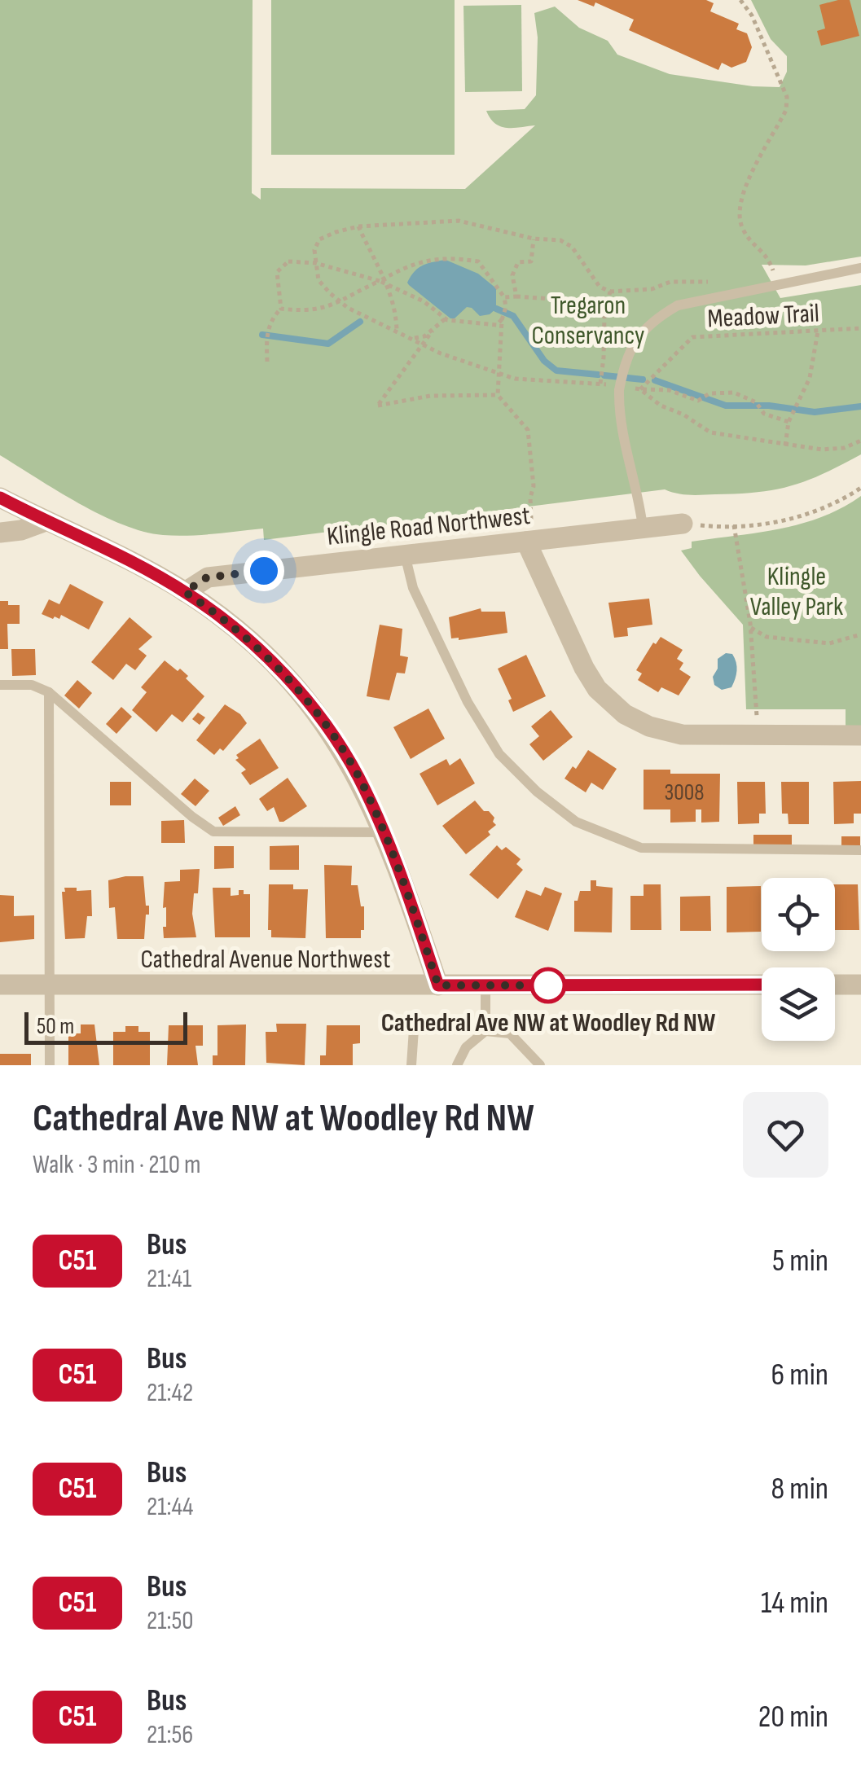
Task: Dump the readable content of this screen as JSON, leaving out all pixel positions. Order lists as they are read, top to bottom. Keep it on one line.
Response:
{"streets":{"street":["Klingle Road Northwest","Cathedral Avenue Northwest"],"path":["Meadow Trail"]},"parks":["Tregaron Conservancy","Klingle Valley Park"],"places":["Cathedral Ave NW at Woodley Rd NW"],"lines":["bus line C51"],"house_numbers":["3008"],"scale_bar":"50 m","page":{"scale":"50 m","heading":["Cathedral Ave NW at Woodley Rd NW","Walk · 3 min · 210 m"],"list":[{"mark":"C51","name":"Bus","note":"21:41","value":"5 min"},{"mark":"C51","name":"Bus","note":"21:42","value":"6 min"},{"mark":"C51","name":"Bus","note":"21:44","value":"8 min"},{"mark":"C51","name":"Bus","note":"21:50","value":"14 min"},{"mark":"C51","name":"Bus","note":"21:56","value":"20 min"}]}}
